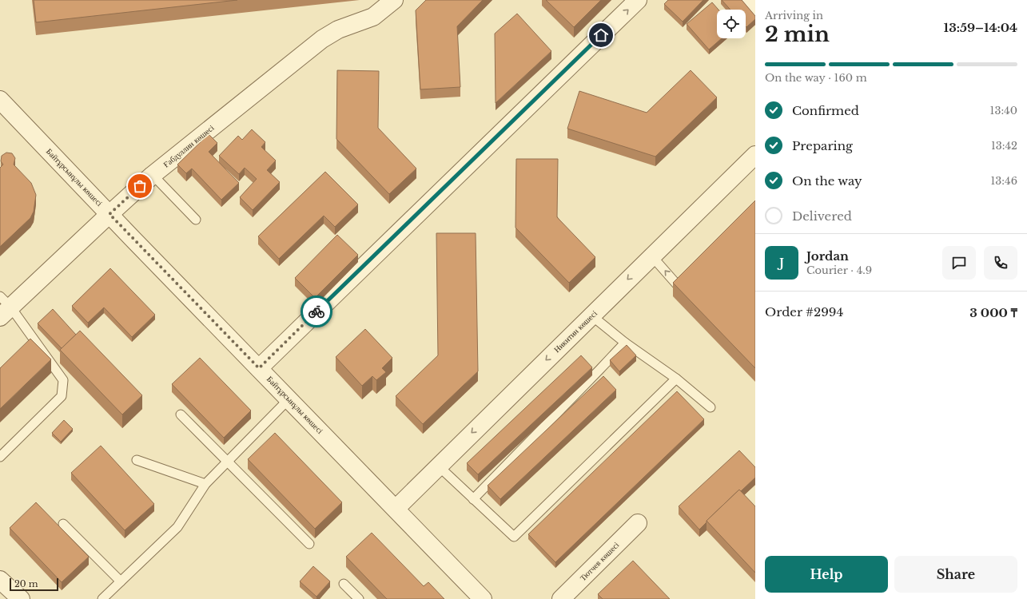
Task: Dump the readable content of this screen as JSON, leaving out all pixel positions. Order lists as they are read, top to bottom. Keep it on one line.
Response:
{"streets":{"street":["Ғабдуллин көшесі","Байтұрсынұлы көшесі","Никитин көшесі","Тютчев көшесі"]},"crossings":[["Ғабдуллин көшесі","Байтұрсынұлы көшесі"],["Байтұрсынұлы көшесі","Никитин көшесі"]],"one_way":["Никитин көшесі"],"scale_bar":"20 m","page":{"heading":["2 min","Arriving in","13:59–14:04"],"panel":["Jordan","Courier · 4.9","Order #2994","3 000 ₸"],"bar":"On the way · 160 m","list":[["Confirmed","13:40"],["Preparing","13:42"],["On the way","13:46"],"Delivered"],"round":"J","buttons":["Help","Share"],"scale":"20 m"}}
